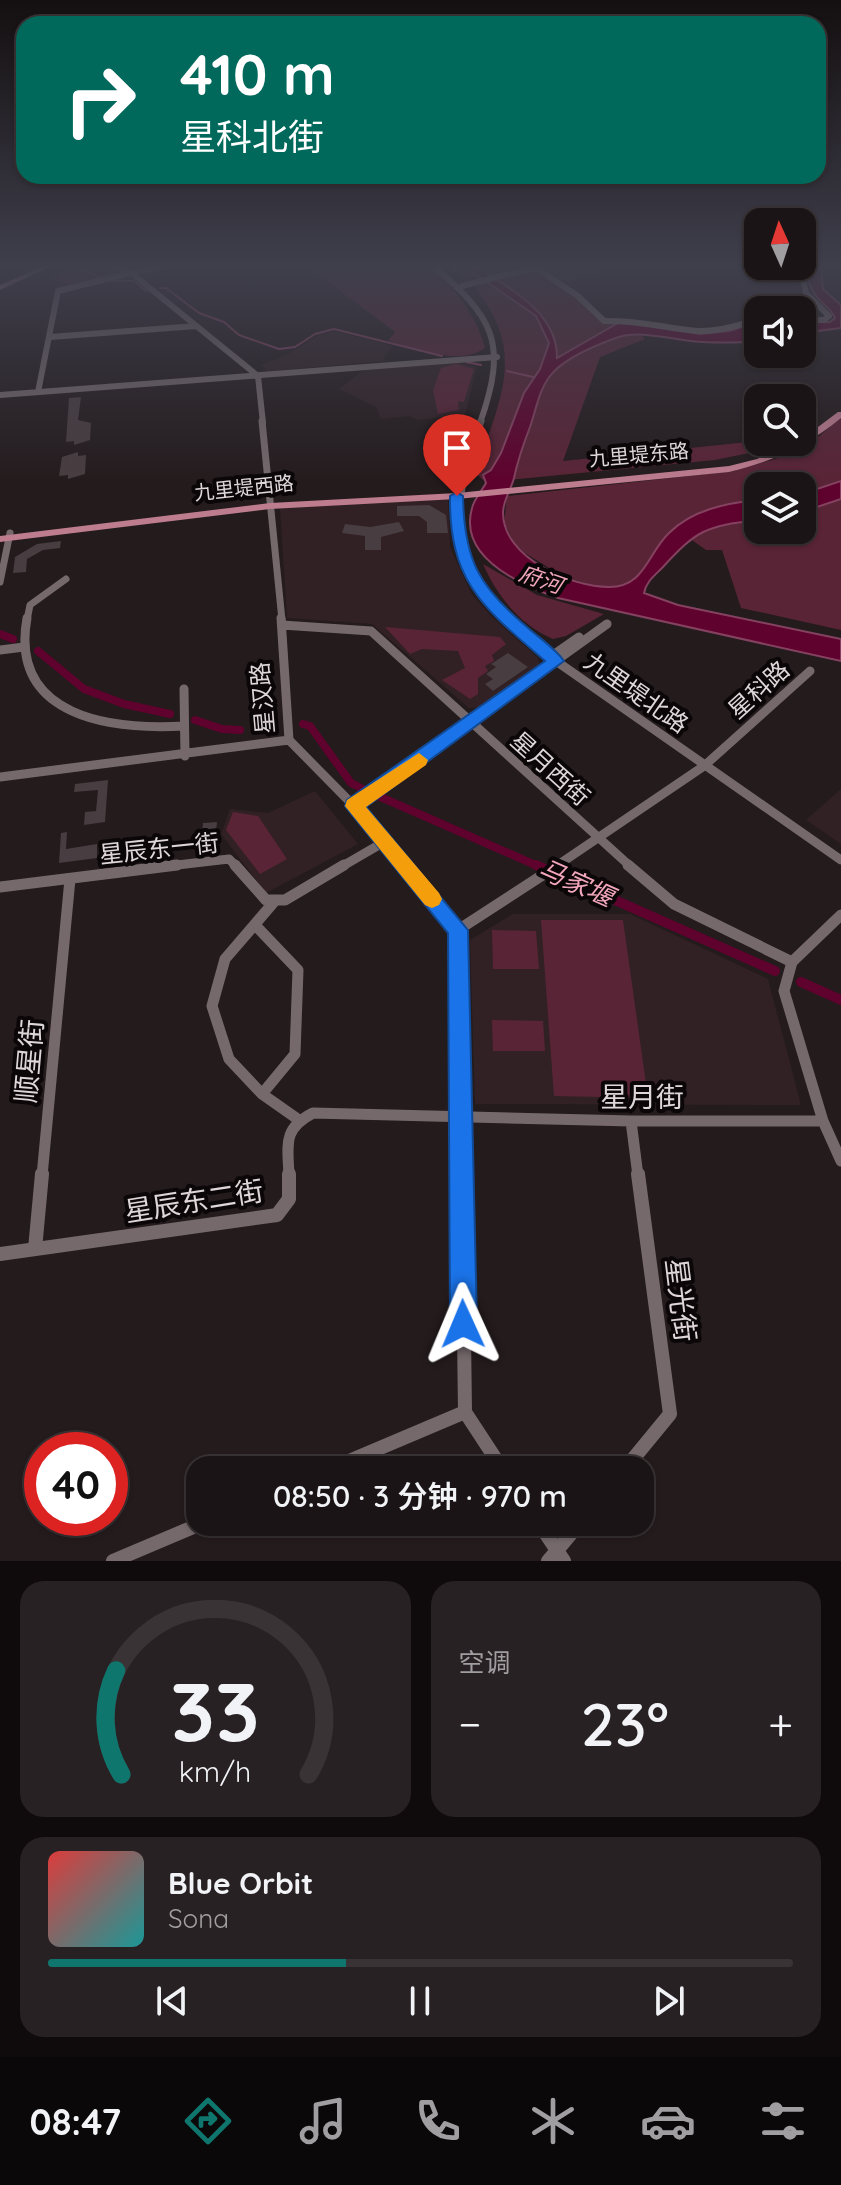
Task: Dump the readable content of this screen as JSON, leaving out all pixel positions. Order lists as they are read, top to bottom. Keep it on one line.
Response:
{"streets":{"main road":["九里堤东路"],"street":["星科路","九里堤北路","星汉路","星月西街","星辰东一街","顺星街","星月街","星辰东二街","星光街"]},"crossings":[["星科路","九里堤北路"],["星科路","星汉路"],["星科路","星月西街"],["星汉路","星月西街"],["星辰东一街","顺星街"],["顺星街","星辰东二街"],["星月街","星光街"]],"water":["府河","马家堰"],"north":"top","page":{"turn":["410 m","星科北街"],"limit":"40","trip":"08:50 · 3 分钟 · 970 m","tile":"空调","heat":["−","23°","+"],"song":["Blue Orbit","Sona"],"tabs":"08:47","gauge":["33","km/h"]}}
